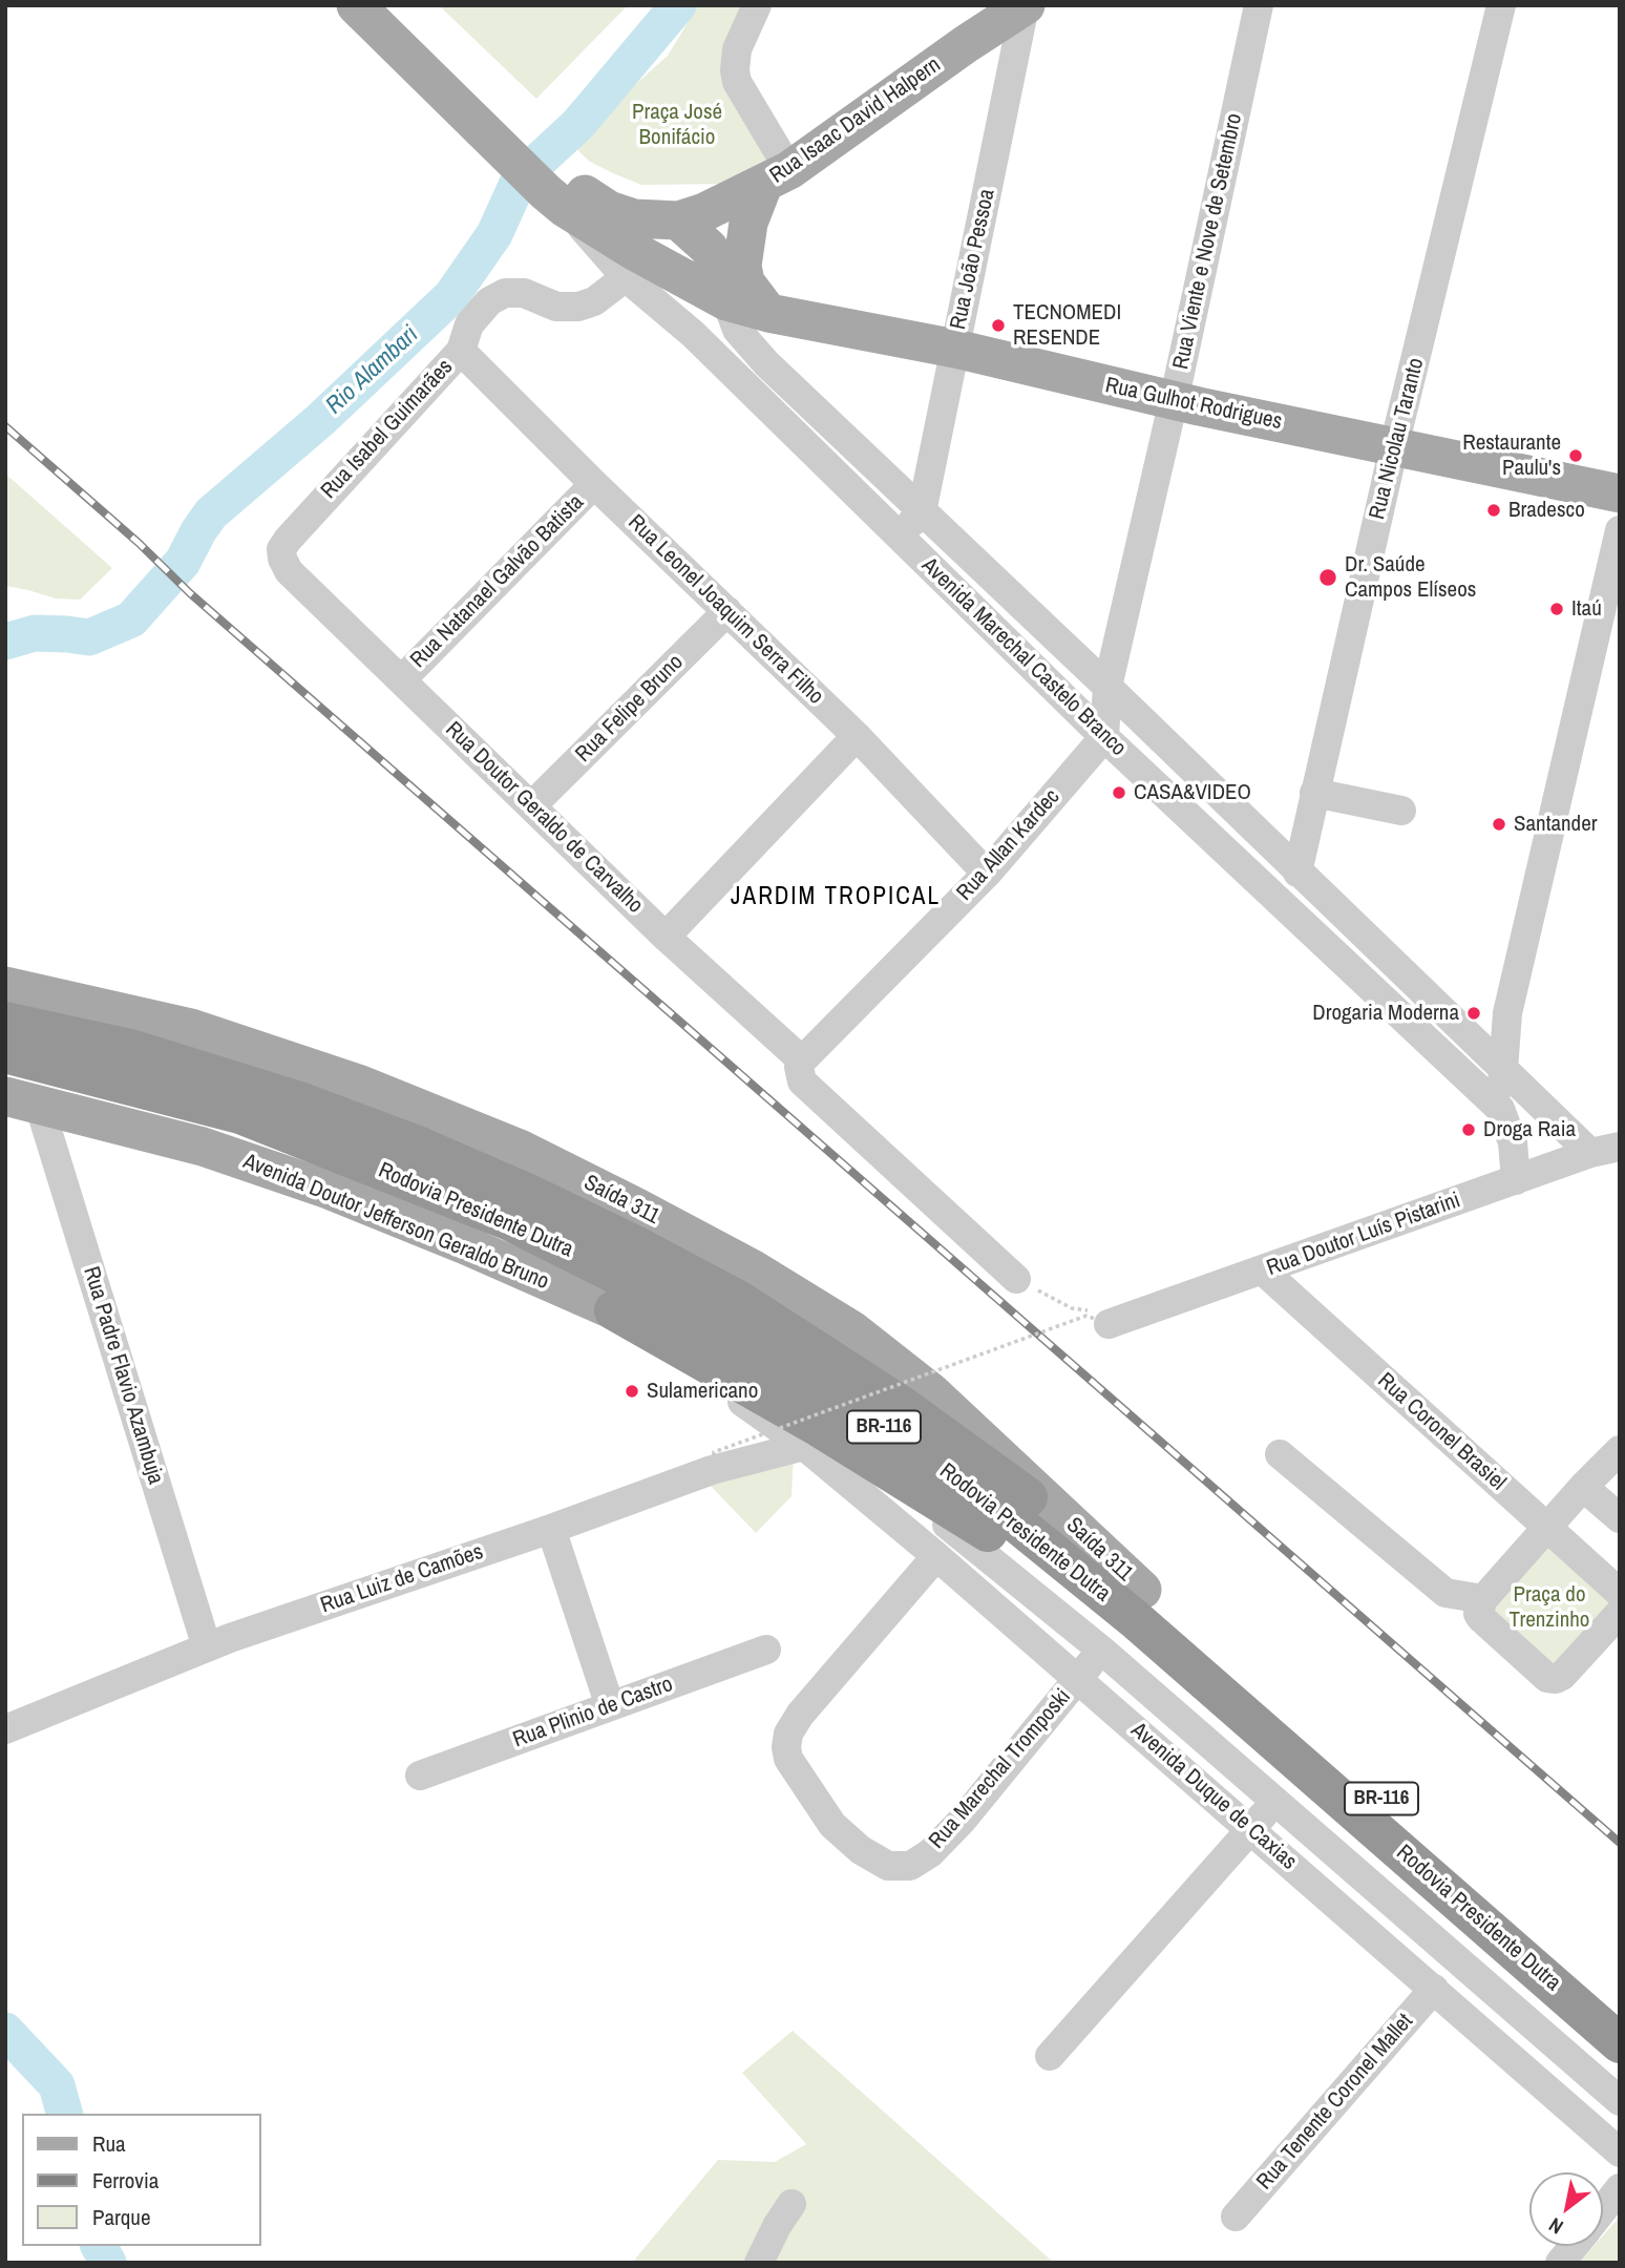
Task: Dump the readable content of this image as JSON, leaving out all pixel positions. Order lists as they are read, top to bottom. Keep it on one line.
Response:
{"streets":{"highway":["Rodovia Presidente Dutra","BR-116"],"main road":["Rua Isaac David Halpern","Rua Gulhot Rodrigues","Avenida Marechal Castelo Branco","Saída 311","Avenida Doutor Jefferson Geraldo Bruno"],"street":["Rua Viente e Nove de Setembro","Rua João Pessoa","Rua Isabel Guimarães","Rua Nicolau Taranto","Rua Natanael Galvão Batista","Rua Leonel Joaquim Serra Filho","Rua Felipe Bruno","Rua Doutor Geraldo de Carvalho","Rua Allan Kardec","Rua Doutor Luís Pistarini","Rua Padre Flavio Azambuja","Rua Coronel Brasiel","Rua Luiz de Camões","Rua Plinio de Castro","Rua Marechal Tromposki","Avenida Duque de Caxias","Rua Tenente Coronel Mallet"]},"crossings":[["Rua Isaac David Halpern","Rua João Pessoa"],["Rua Isaac David Halpern","Avenida Marechal Castelo Branco"],["Rua Viente e Nove de Setembro","Rua Gulhot Rodrigues"],["Rua Viente e Nove de Setembro","Avenida Marechal Castelo Branco"],["Rua Viente e Nove de Setembro","Rua Allan Kardec"],["Rua João Pessoa","Rua Gulhot Rodrigues"],["Rua João Pessoa","Avenida Marechal Castelo Branco"],["Rua Gulhot Rodrigues","Rua Nicolau Taranto"],["Rua Gulhot Rodrigues","Avenida Marechal Castelo Branco"],["Rua Isabel Guimarães","Rua Leonel Joaquim Serra Filho"],["Rua Isabel Guimarães","Avenida Marechal Castelo Branco"],["Rua Isabel Guimarães","Rua Doutor Geraldo de Carvalho"],["Rua Nicolau Taranto","Avenida Marechal Castelo Branco"],["Rua Natanael Galvão Batista","Rua Leonel Joaquim Serra Filho"],["Rua Natanael Galvão Batista","Rua Doutor Geraldo de Carvalho"],["Rua Leonel Joaquim Serra Filho","Rua Felipe Bruno"],["Rua Leonel Joaquim Serra Filho","Rua Allan Kardec"],["Avenida Marechal Castelo Branco","Rua Allan Kardec"],["Avenida Marechal Castelo Branco","Rua Doutor Luís Pistarini"],["Rua Felipe Bruno","Rua Doutor Geraldo de Carvalho"],["Rua Doutor Geraldo de Carvalho","Rua Allan Kardec"],["Saída 311","Rodovia Presidente Dutra"],["Avenida Doutor Jefferson Geraldo Bruno","Rua Padre Flavio Azambuja"],["Avenida Doutor Jefferson Geraldo Bruno","Avenida Duque de Caxias"],["Rua Doutor Luís Pistarini","Rua Coronel Brasiel"],["Rua Padre Flavio Azambuja","Rua Luiz de Camões"],["Rua Luiz de Camões","Avenida Duque de Caxias"],["Rua Marechal Tromposki","Avenida Duque de Caxias"],["Avenida Duque de Caxias","Rua Tenente Coronel Mallet"]],"districts":["JARDIM TROPICAL"],"water":["Rio Alambari"],"parks":["Praça José Bonifácio","Praça do Trenzinho"],"places":["TECNOMEDI RESENDE","Restaurante Paulu's","Bradesco","Dr. Saúde Campos Elíseos","Itaú","CASA&VIDEO","Santander","Drogaria Moderna","Droga Raia","Sulamericano"],"legend":["Rua","Ferrovia","Parque"],"north":"bottom left"}
